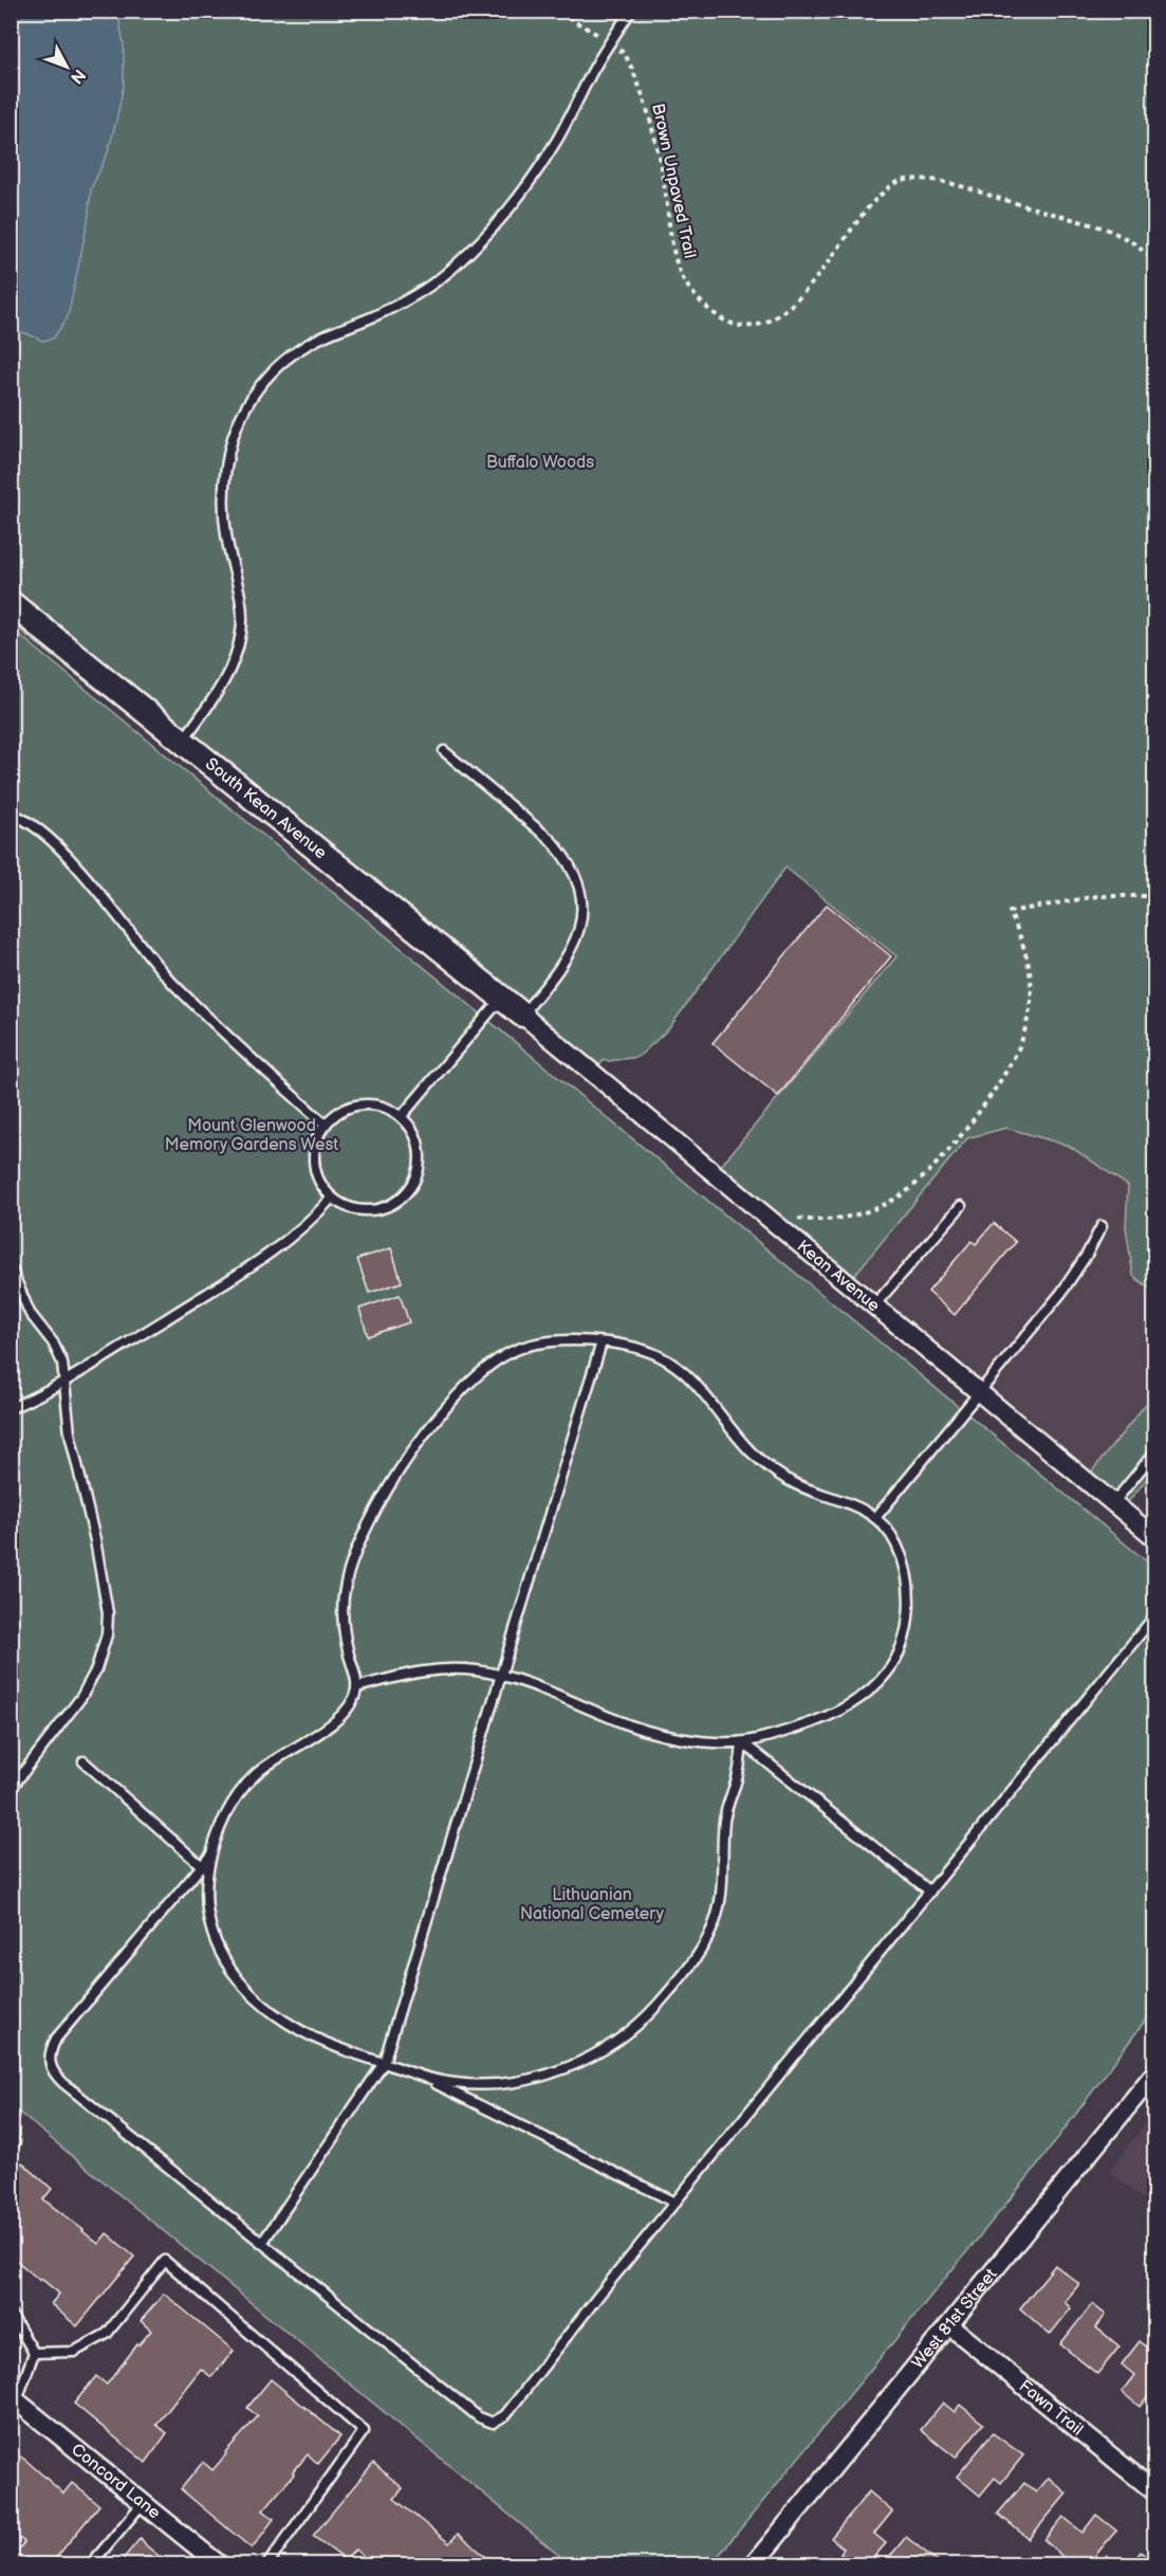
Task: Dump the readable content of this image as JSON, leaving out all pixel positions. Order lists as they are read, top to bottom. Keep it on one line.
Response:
{"streets":{"street":["South Kean Avenue","Kean Avenue","West 81st Street","Fawn Trail","Concord Lane"],"path":["Brown Unpaved Trail"]},"crossings":[["South Kean Avenue","Kean Avenue"],["West 81st Street","Fawn Trail"]],"parks":["Buffalo Woods","Mount Glenwood Memory Gardens West","Lithuanian National Cemetery"],"north":"bottom right"}
